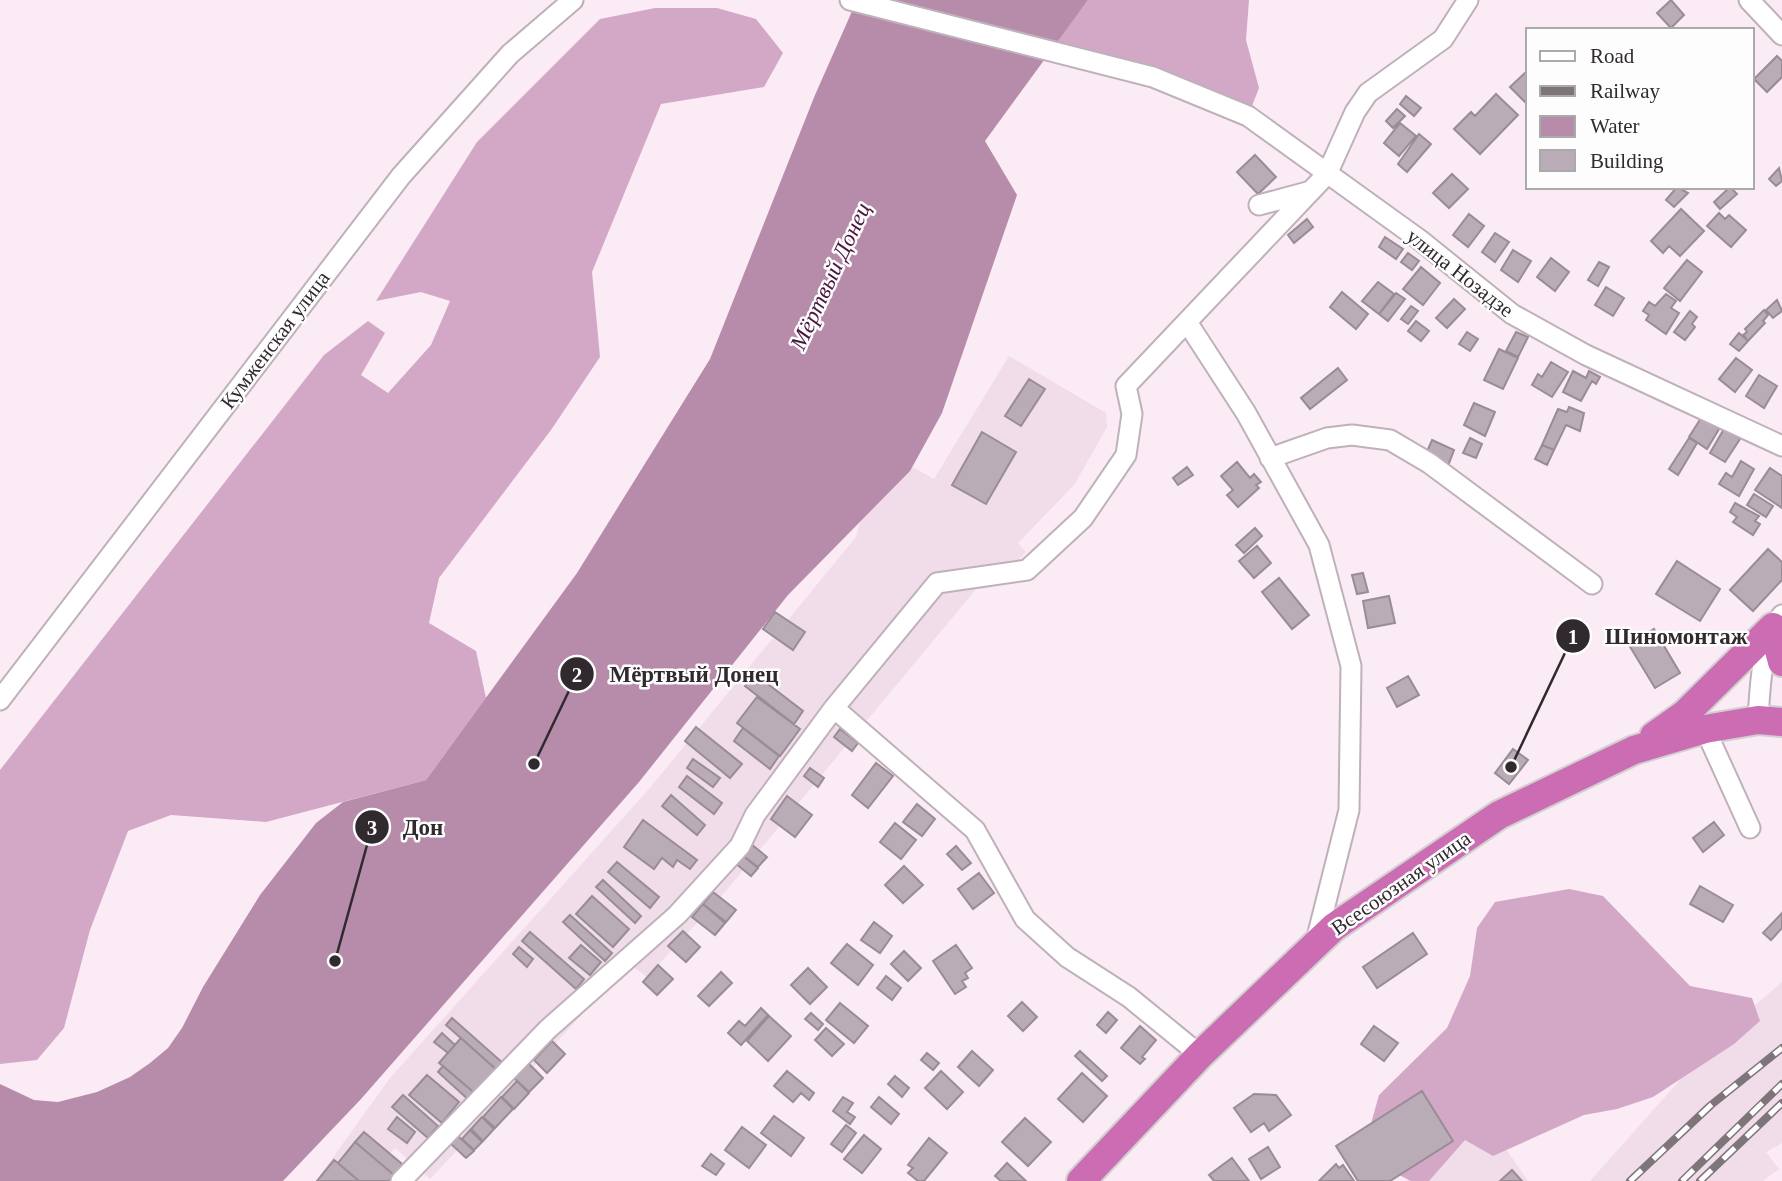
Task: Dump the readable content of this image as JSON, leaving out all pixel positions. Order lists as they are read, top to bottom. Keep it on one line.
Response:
{"streets":{"highway":["Всесоюзная улица"],"street":["улица Нозадзе","Кумженская улица"]},"water":["Мёртвый Донец"],"places":["Мёртвый Донец","Шиномонтаж","Дон"],"legend":["Road","Railway","Water","Building"]}
